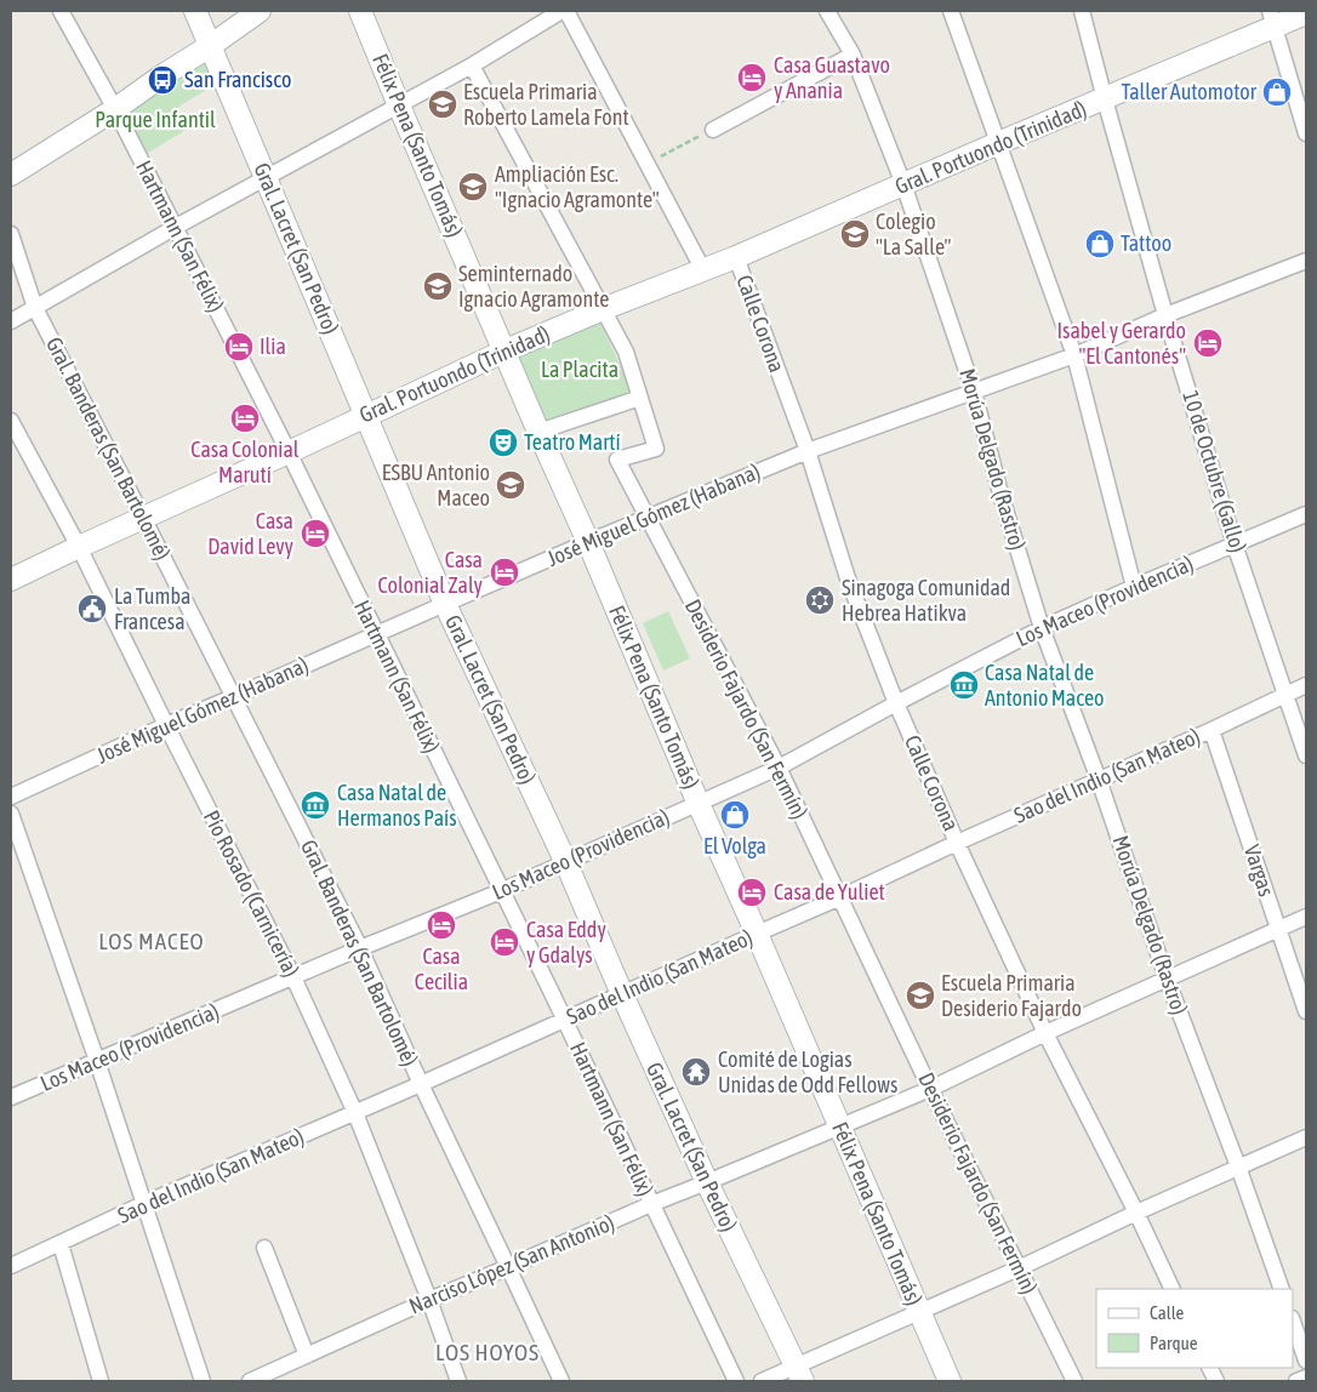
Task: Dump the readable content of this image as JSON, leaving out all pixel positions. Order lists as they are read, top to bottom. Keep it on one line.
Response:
{"streets":{"street":["Félix Pena (Santo Tomás)","Gral. Portuondo (Trinidad)","Hartmann (San Félix)","Gral. Lacret (San Pedro)","Calle Corona","Gral. Banderas (San Bartolomé)","Morúa Delgado (Rastro)","10 de Octubre (Gallo)","José Miguel Gómez (Habana)","Los Maceo (Providencia)","Desiderio Fajardo (San Fermín)","Sao del Indio (San Mateo)","Vargas","Pío Rosado (Carnicería)","Narciso López (San Antonio)"]},"crossings":[["Félix Pena (Santo Tomás)","Gral. Portuondo (Trinidad)"],["Félix Pena (Santo Tomás)","José Miguel Gómez (Habana)"],["Félix Pena (Santo Tomás)","Los Maceo (Providencia)"],["Félix Pena (Santo Tomás)","Sao del Indio (San Mateo)"],["Félix Pena (Santo Tomás)","Narciso López (San Antonio)"],["Gral. Portuondo (Trinidad)","Hartmann (San Félix)"],["Gral. Portuondo (Trinidad)","Gral. Lacret (San Pedro)"],["Gral. Portuondo (Trinidad)","Calle Corona"],["Gral. Portuondo (Trinidad)","Gral. Banderas (San Bartolomé)"],["Gral. Portuondo (Trinidad)","Morúa Delgado (Rastro)"],["Gral. Portuondo (Trinidad)","10 de Octubre (Gallo)"],["Gral. Portuondo (Trinidad)","Desiderio Fajardo (San Fermín)"],["Gral. Portuondo (Trinidad)","Pío Rosado (Carnicería)"],["Hartmann (San Félix)","José Miguel Gómez (Habana)"],["Hartmann (San Félix)","Los Maceo (Providencia)"],["Hartmann (San Félix)","Sao del Indio (San Mateo)"],["Hartmann (San Félix)","Narciso López (San Antonio)"],["Gral. Lacret (San Pedro)","José Miguel Gómez (Habana)"],["Gral. Lacret (San Pedro)","Los Maceo (Providencia)"],["Gral. Lacret (San Pedro)","Sao del Indio (San Mateo)"],["Gral. Lacret (San Pedro)","Narciso López (San Antonio)"],["Calle Corona","José Miguel Gómez (Habana)"],["Calle Corona","Los Maceo (Providencia)"],["Calle Corona","Sao del Indio (San Mateo)"],["Calle Corona","Narciso López (San Antonio)"],["Gral. Banderas (San Bartolomé)","José Miguel Gómez (Habana)"],["Gral. Banderas (San Bartolomé)","Los Maceo (Providencia)"],["Gral. Banderas (San Bartolomé)","Sao del Indio (San Mateo)"],["Gral. Banderas (San Bartolomé)","Narciso López (San Antonio)"],["Morúa Delgado (Rastro)","José Miguel Gómez (Habana)"],["Morúa Delgado (Rastro)","Los Maceo (Providencia)"],["Morúa Delgado (Rastro)","Sao del Indio (San Mateo)"],["Morúa Delgado (Rastro)","Narciso López (San Antonio)"],["10 de Octubre (Gallo)","José Miguel Gómez (Habana)"],["10 de Octubre (Gallo)","Los Maceo (Providencia)"],["10 de Octubre (Gallo)","Sao del Indio (San Mateo)"],["José Miguel Gómez (Habana)","Desiderio Fajardo (San Fermín)"],["José Miguel Gómez (Habana)","Pío Rosado (Carnicería)"],["Los Maceo (Providencia)","Desiderio Fajardo (San Fermín)"],["Los Maceo (Providencia)","Pío Rosado (Carnicería)"],["Desiderio Fajardo (San Fermín)","Sao del Indio (San Mateo)"],["Desiderio Fajardo (San Fermín)","Narciso López (San Antonio)"],["Sao del Indio (San Mateo)","Vargas"],["Sao del Indio (San Mateo)","Pío Rosado (Carnicería)"],["Vargas","Narciso López (San Antonio)"],["Pío Rosado (Carnicería)","Narciso López (San Antonio)"]],"districts":["LOS MACEO","LOS HOYOS"],"parks":["Parque Infantil","La Placita"],"places":{"hotel":["Casa Guastavo y Anania","Isabel y Gerardo \"El Cantonés\"","Ilia","Casa Colonial Marutí","Casa David Levy","Casa Colonial Zaly","Casa de Yuliet","Casa Cecilia","Casa Eddy y Gdalys"],"bus stop":["San Francisco"],"shop":["Taller Automotor","Tattoo","El Volga"],"school or university":["Escuela Primaria Roberto Lamela Font","Ampliación Esc. \"Ignacio Agramonte\"","Colegio \"La Salle\"","Seminternado Ignacio Agramonte","ESBU Antonio Maceo","Escuela Primaria Desiderio Fajardo"],"theatre":["Teatro Martí"],"synagogue":["Sinagoga Comunidad Hebrea Hatikva"],"public building":["La Tumba Francesa"],"museum":["Casa Natal de Antonio Maceo","Casa Natal de Hermanos País"],"temple":["Comité de Logias Unidas de Odd Fellows"]},"legend":["Calle","Parque"]}
